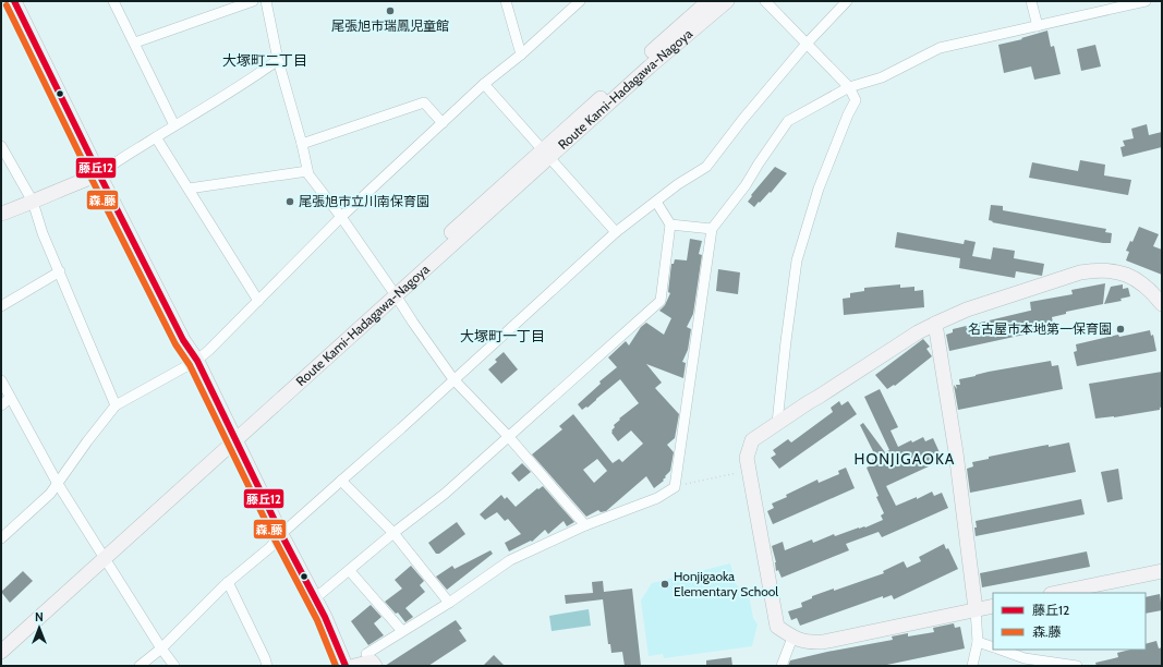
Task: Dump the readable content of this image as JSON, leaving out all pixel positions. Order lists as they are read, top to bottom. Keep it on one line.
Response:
{"streets":{"main road":["Route Kami-Hadagawa-Nagoya"]},"districts":["大塚町二丁目","大塚町一丁目","HONJIGAOKA"],"places":["尾張旭市瑞鳳児童館","尾張旭市立川南保育園","名古屋市本地第一保育園","Honjigaoka Elementary School"],"lines":["transit line 藤丘12","transit line 森.藤"],"legend":["藤丘12","森.藤"],"north":"top"}
